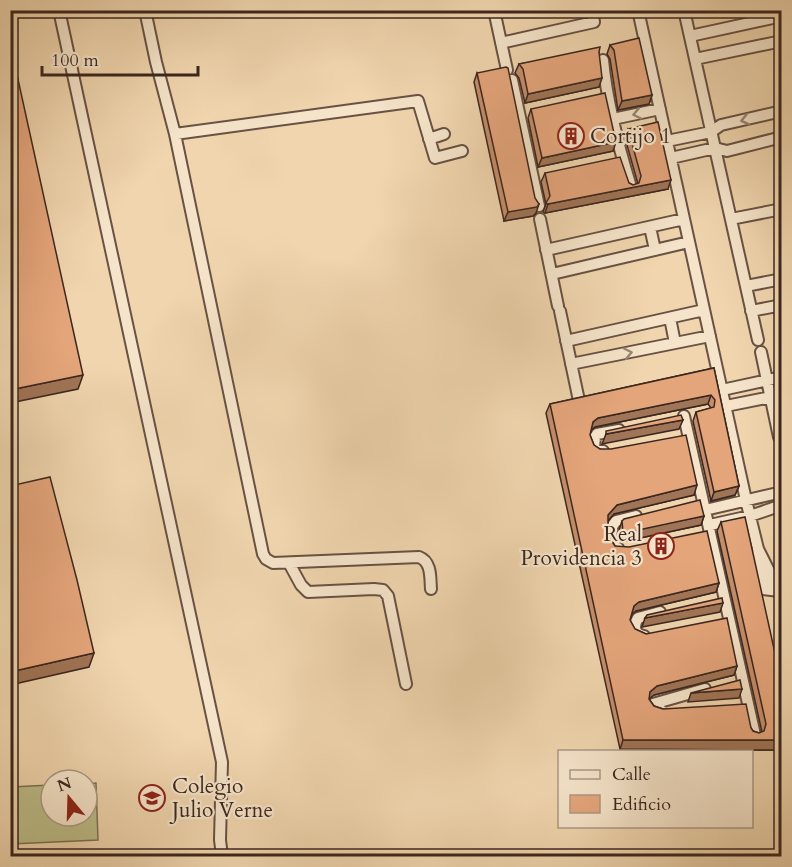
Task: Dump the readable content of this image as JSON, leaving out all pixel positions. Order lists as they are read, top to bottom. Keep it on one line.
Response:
{"places":{"building":["Cortijo 1","Real Providencia 3"],"school or university":["Colegio Julio Verne"]},"legend":["Calle","Edificio"],"scale_bar":"100 m","north":"top"}
